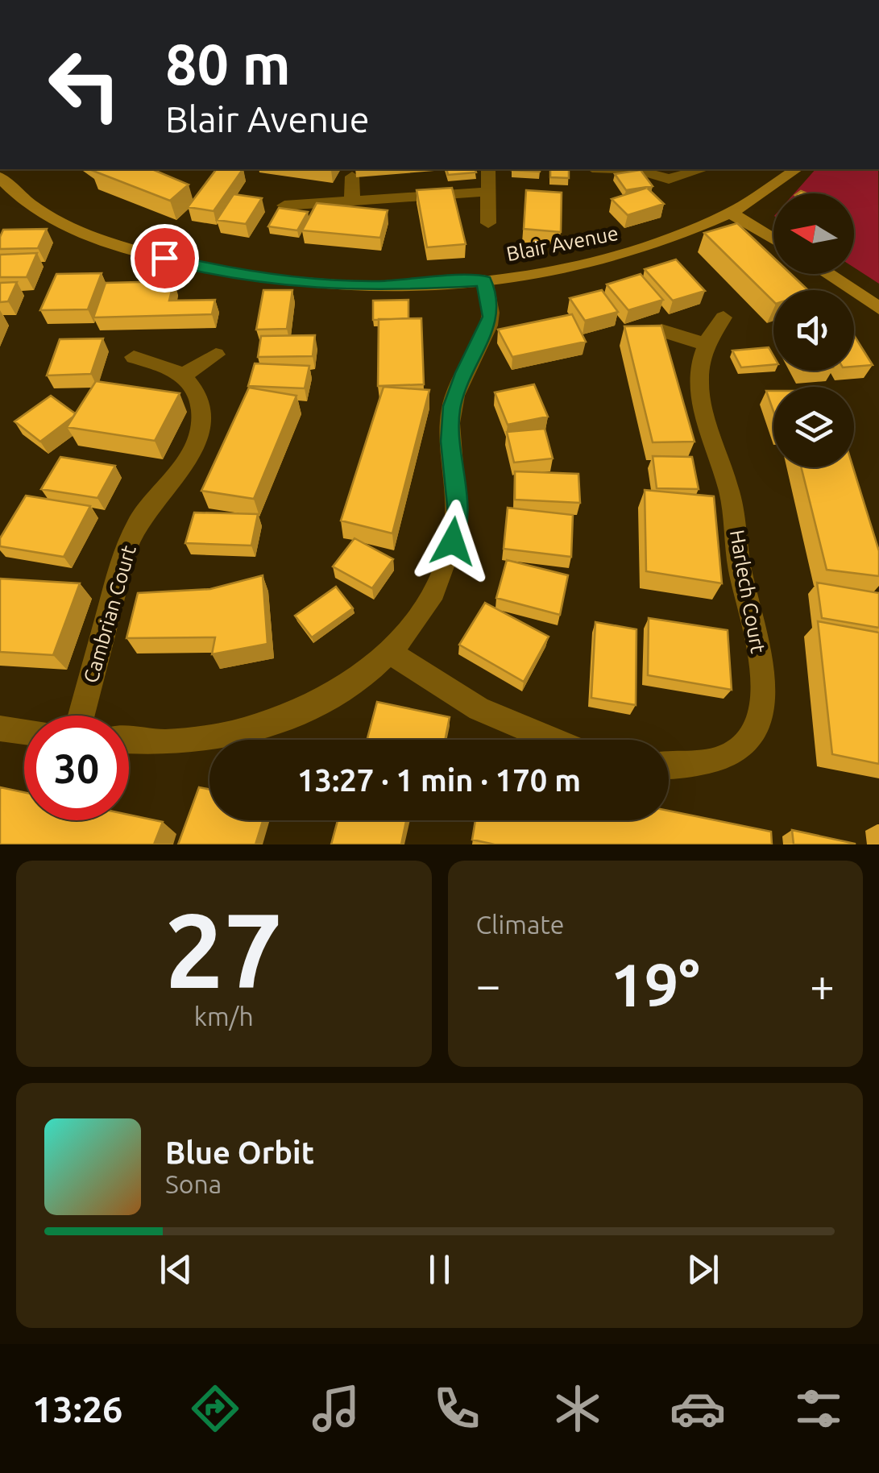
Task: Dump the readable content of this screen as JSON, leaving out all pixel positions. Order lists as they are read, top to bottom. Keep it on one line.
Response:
{"streets":{"street":["Blair Avenue","Harlech Court","Cambrian Court"]},"north":"left","page":{"turn":["80 m","Blair Avenue"],"limit":"30","trip":"13:27 · 1 min · 170 m","tile":[["27","km/h"],"Climate"],"heat":["−","19°","+"],"song":["Blue Orbit","Sona"],"tabs":"13:26"}}
